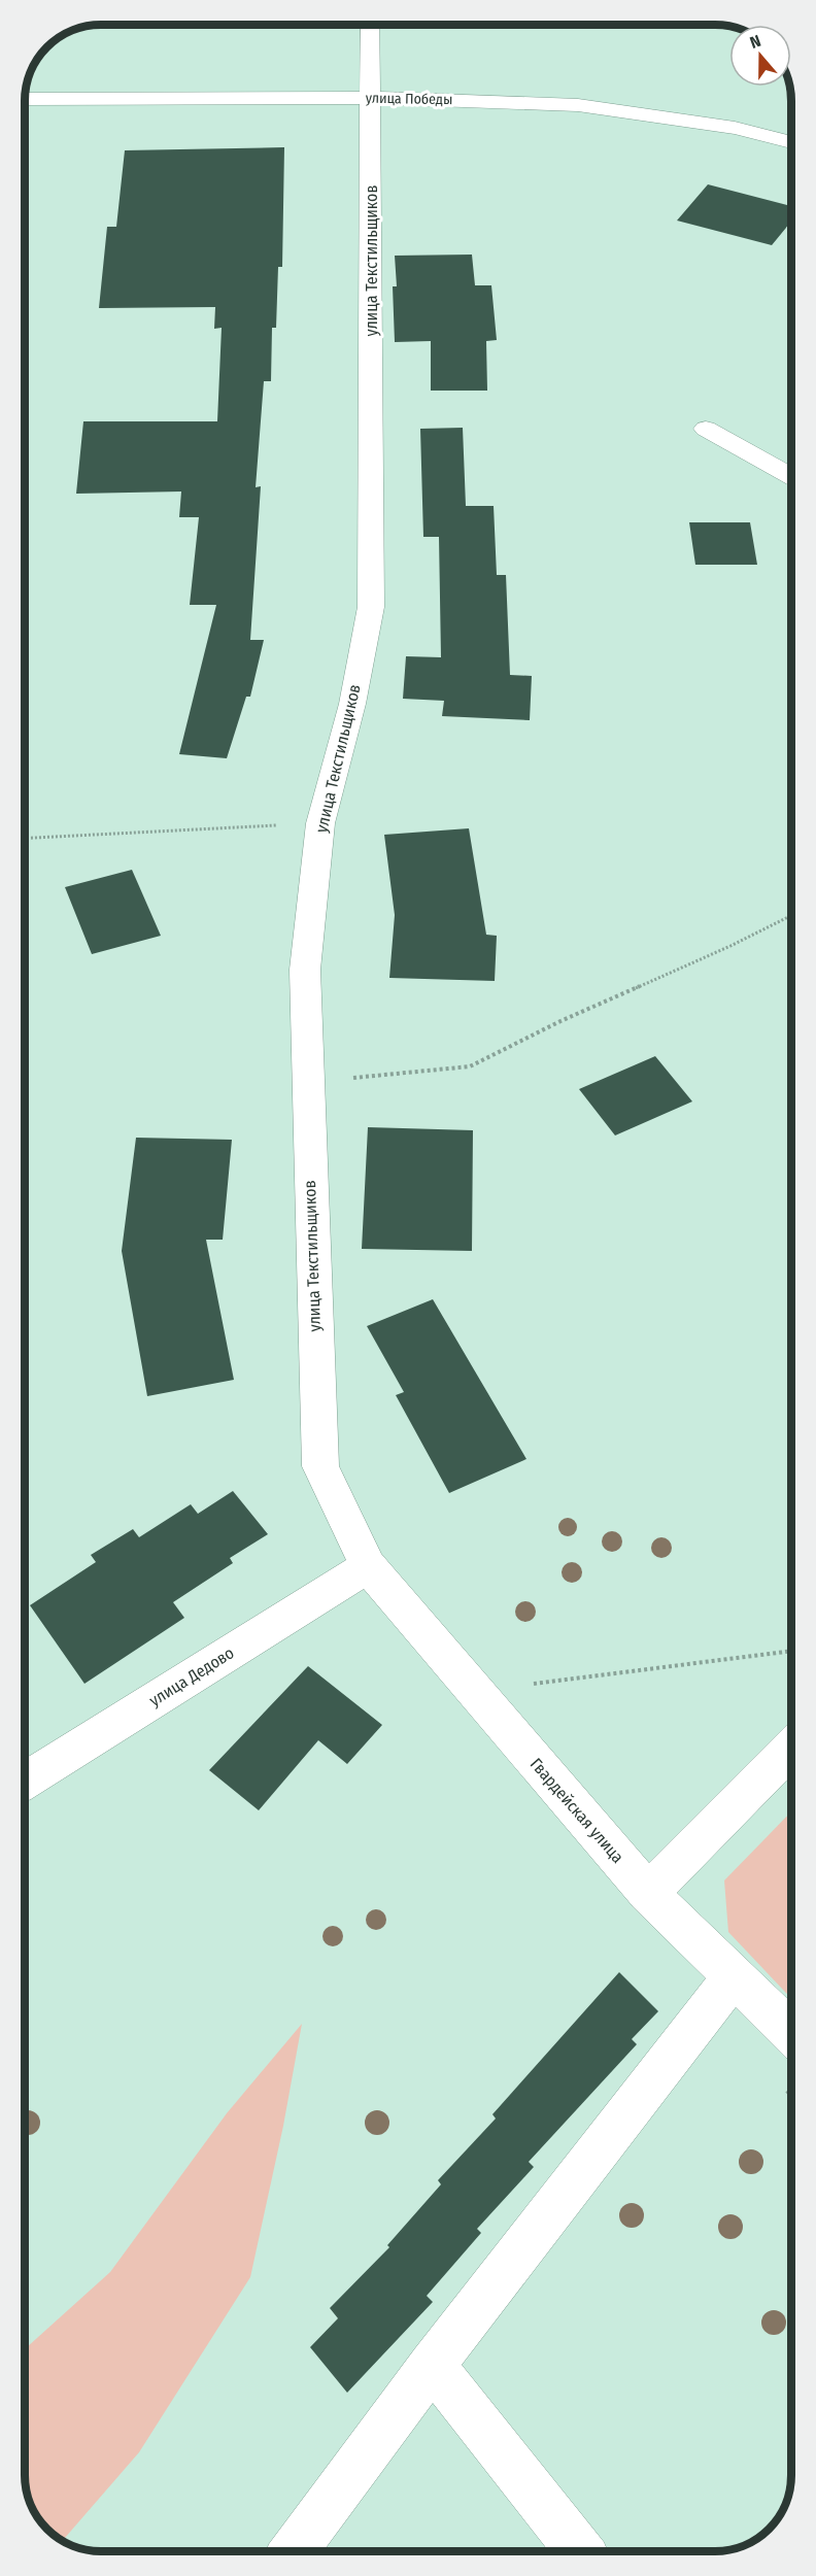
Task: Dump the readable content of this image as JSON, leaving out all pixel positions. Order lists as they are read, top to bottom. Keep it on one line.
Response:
{"streets":{"street":["улица Победы","улица Текстильщиков","улица Дедово","Гвардейская улица"]},"crossings":[["улица Победы","улица Текстильщиков"],["улица Текстильщиков","улица Дедово"],["улица Текстильщиков","Гвардейская улица"],["улица Дедово","Гвардейская улица"]],"north":"top"}
